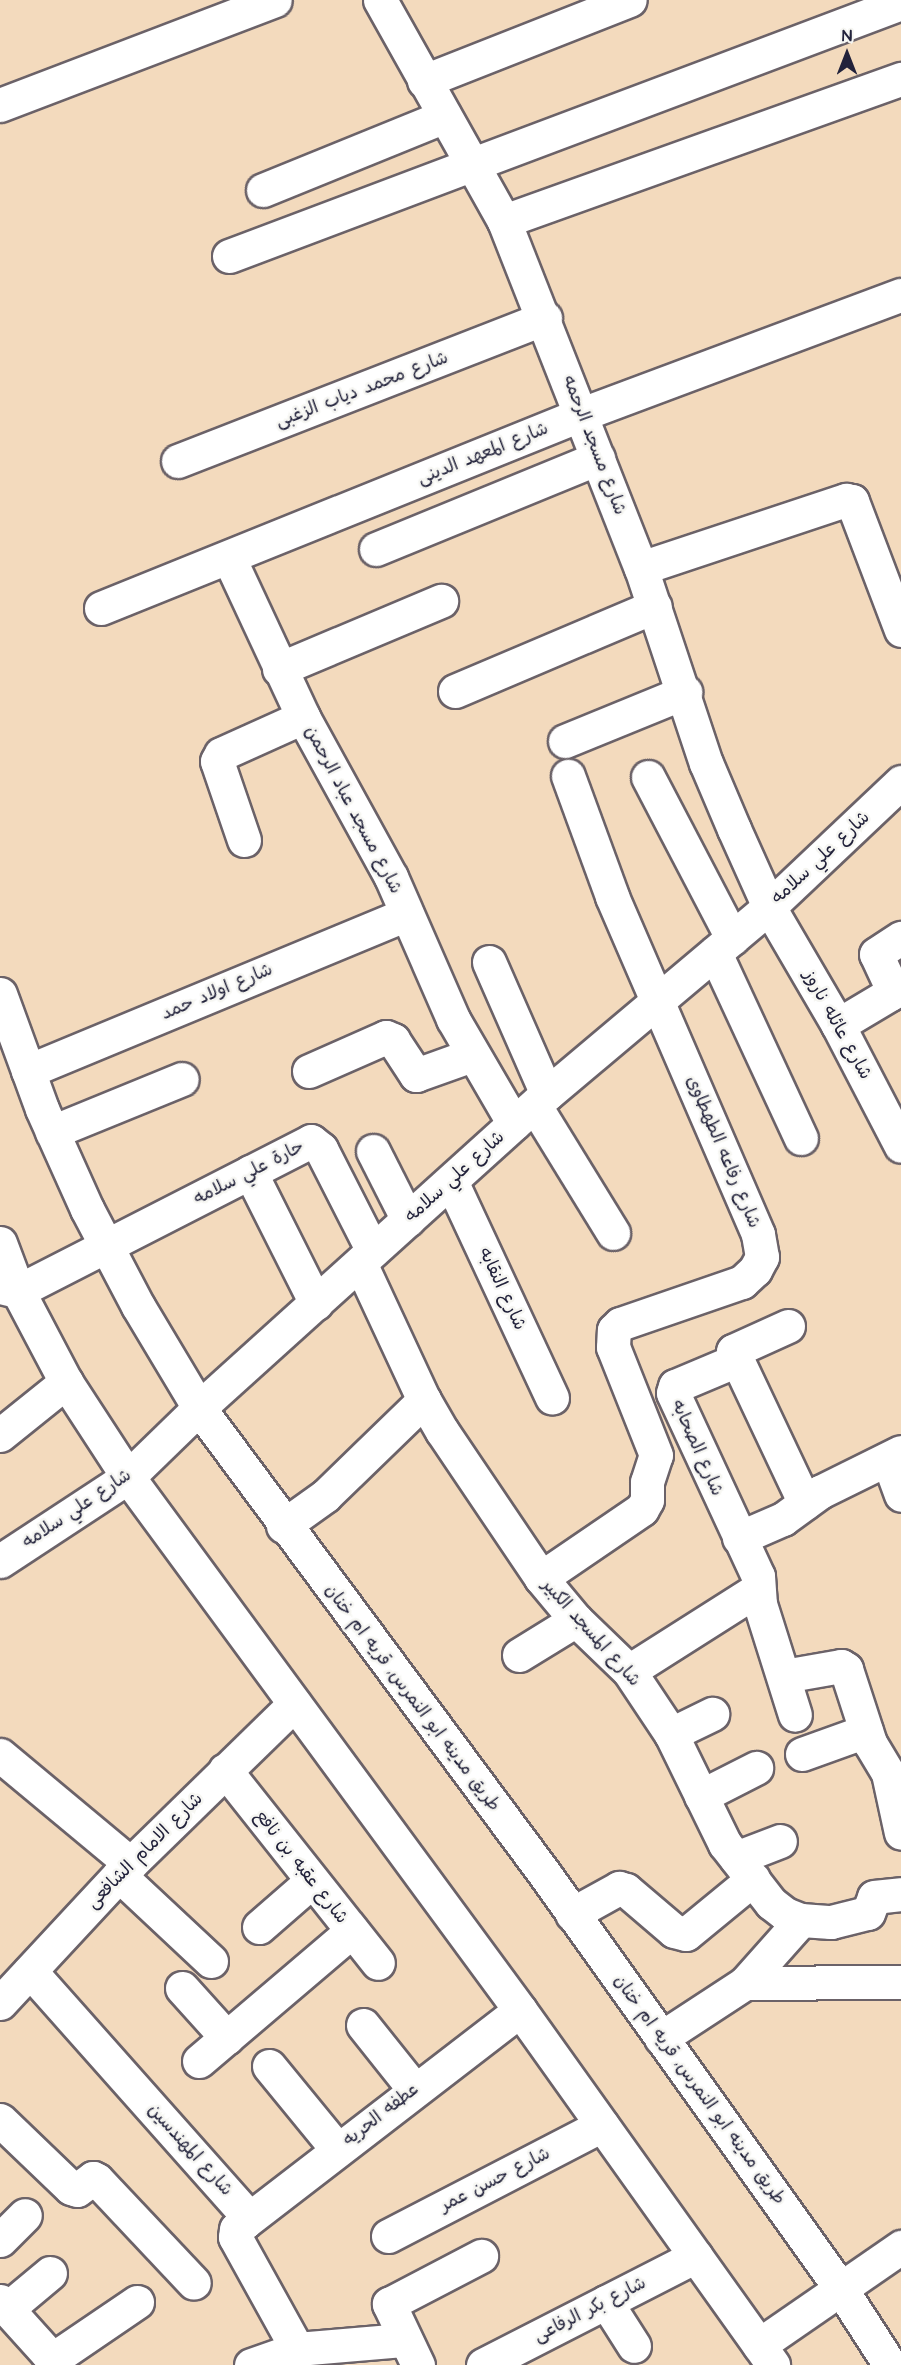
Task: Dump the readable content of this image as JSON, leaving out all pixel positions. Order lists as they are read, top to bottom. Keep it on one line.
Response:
{"streets":{"street":["شارع محمد دياب الزغبى","شارع مسجد الرحمه","شارع المعهد الدينى","شارع مسجد عباد الرحمن","شارع علي سلامه","شارع اولاد حمد","شارع عائله ناروز","شارع رفاعه الطهطاوى","حارة علي سلامه","شارع النقابه","شارع الصحابه","شارع المسجد الكبير","طريق مدينه ابو النمرس, قريه ام خنان","شارع الامام الشافعى","شارع عقبه بن نافع","عطفه الحريه","شارع المهندسين","شارع حسن عمر","شارع بكر الرفاعى"]},"crossings":[["شارع محمد دياب الزغبى","شارع مسجد الرحمه"],["شارع مسجد الرحمه","شارع المعهد الدينى"],["شارع مسجد الرحمه","شارع علي سلامه"],["شارع مسجد الرحمه","شارع عائله ناروز"],["شارع المعهد الدينى","شارع مسجد عباد الرحمن"],["شارع مسجد عباد الرحمن","شارع علي سلامه"],["شارع مسجد عباد الرحمن","شارع اولاد حمد"],["شارع علي سلامه","شارع عائله ناروز"],["شارع علي سلامه","شارع رفاعه الطهطاوى"],["شارع علي سلامه","حارة علي سلامه"],["شارع علي سلامه","شارع النقابه"],["شارع علي سلامه","شارع المسجد الكبير"],["شارع علي سلامه","طريق مدينه ابو النمرس, قريه ام خنان"],["شارع اولاد حمد","طريق مدينه ابو النمرس, قريه ام خنان"],["شارع رفاعه الطهطاوى","شارع المسجد الكبير"],["حارة علي سلامه","شارع المسجد الكبير"],["حارة علي سلامه","طريق مدينه ابو النمرس, قريه ام خنان"],["شارع الامام الشافعى","شارع عقبه بن نافع"],["شارع الامام الشافعى","شارع المهندسين"],["عطفه الحريه","شارع المهندسين"]],"north":"top"}
